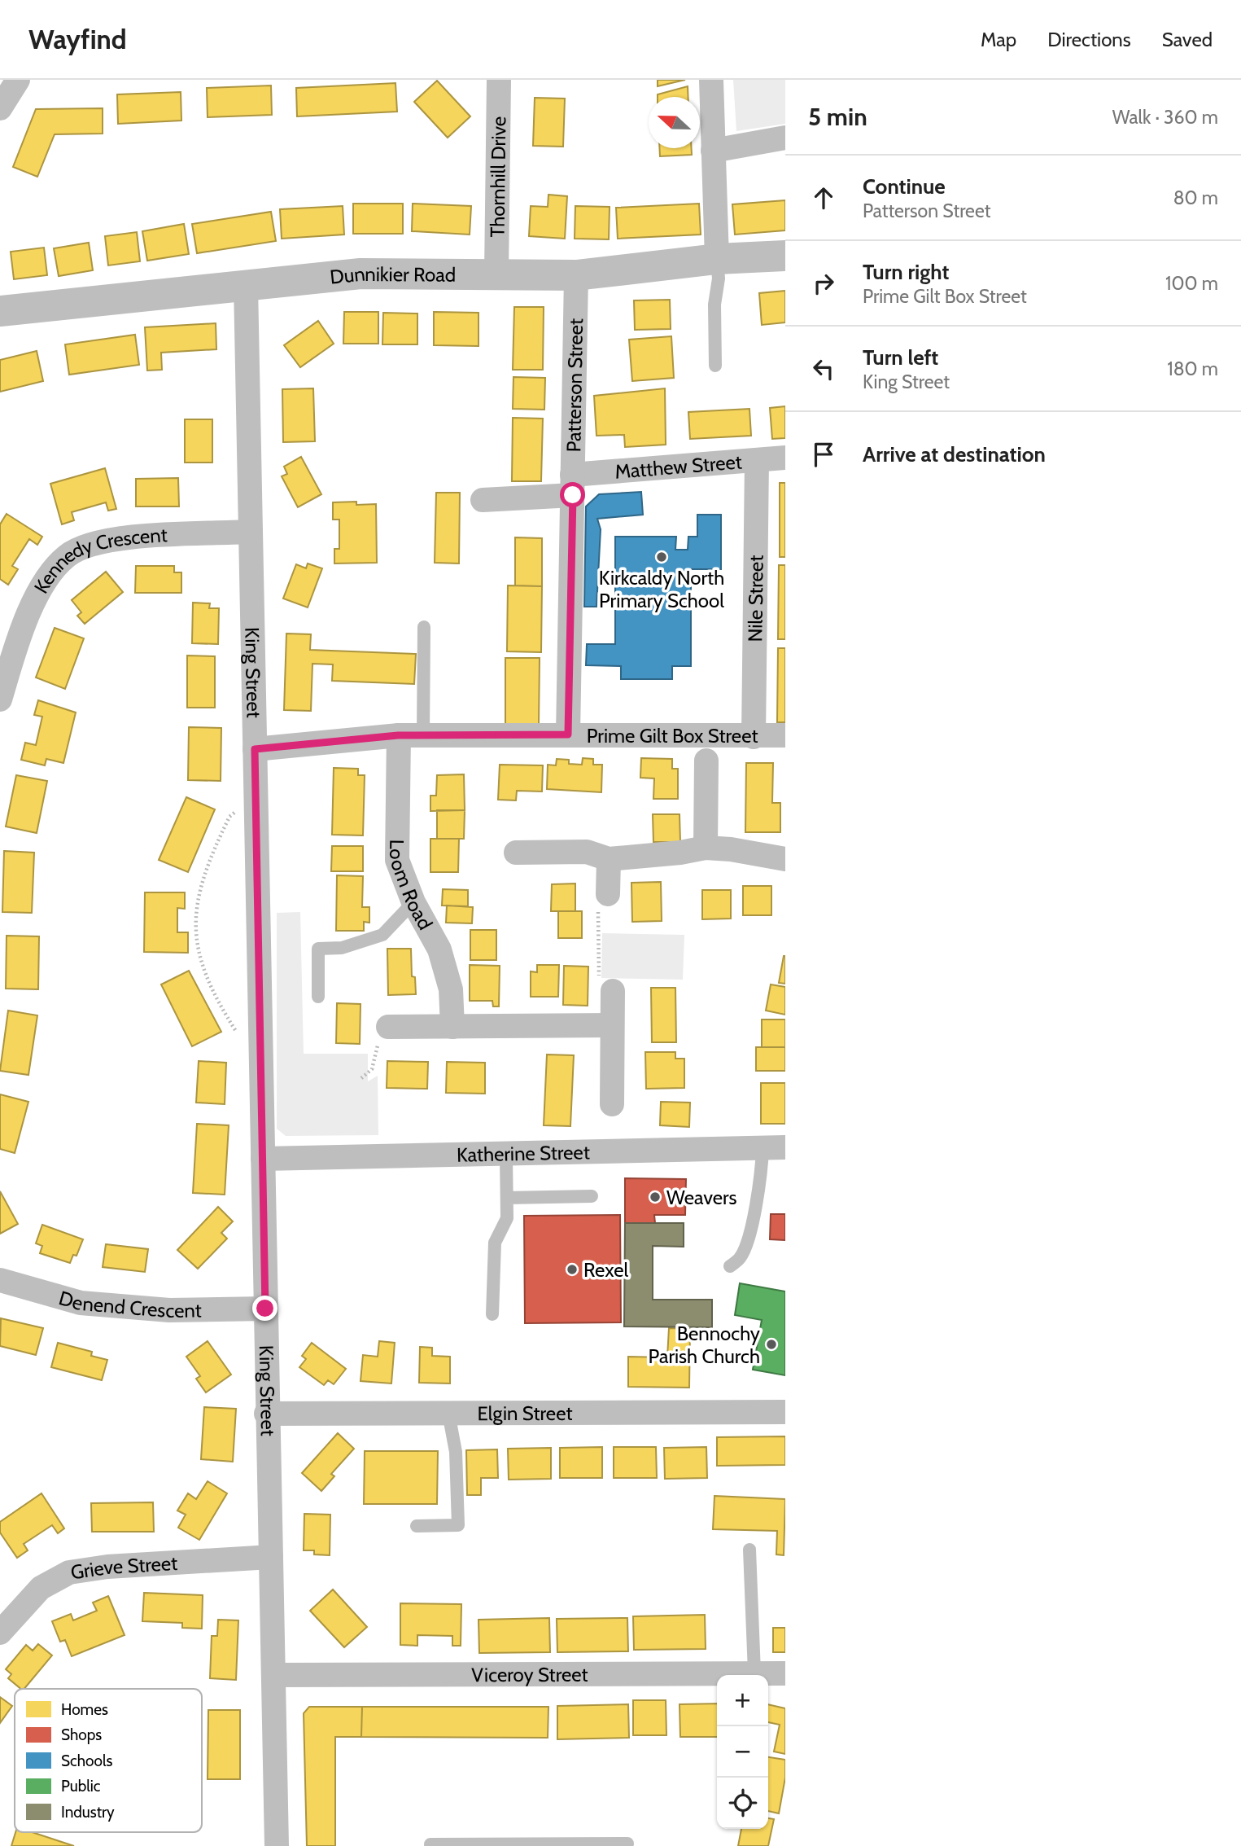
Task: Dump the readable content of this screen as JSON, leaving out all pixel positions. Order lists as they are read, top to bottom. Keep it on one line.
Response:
{"streets":{"street":["Thornhill Drive","Dunnikier Road","Patterson Street","Matthew Street","Kennedy Crescent","Nile Street","King Street","Prime Gilt Box Street","Loom Road","Katherine Street","Denend Crescent","Elgin Street","Grieve Street","Viceroy Street"]},"crossings":[["Thornhill Drive","Dunnikier Road"],["Dunnikier Road","Patterson Street"],["Dunnikier Road","King Street"],["Patterson Street","Matthew Street"],["Patterson Street","Prime Gilt Box Street"],["Matthew Street","Nile Street"],["Kennedy Crescent","King Street"],["Nile Street","Prime Gilt Box Street"],["King Street","Prime Gilt Box Street"],["King Street","Katherine Street"],["King Street","Denend Crescent"],["King Street","Elgin Street"],["King Street","Grieve Street"],["King Street","Viceroy Street"],["Prime Gilt Box Street","Loom Road"]],"places":["Kirkcaldy North Primary School","Weavers","Rexel","Bennochy Parish Church"],"legend":["Homes","Shops","Schools","Public","Industry"],"north":"left","page":{"header":"Wayfind","nav":["Map","Directions","Saved"],"heading":["5 min","Walk · 360 m"],"list":[["Continue","Patterson Street","80 m"],["Turn right","Prime Gilt Box Street","100 m"],["Turn left","King Street","180 m"],"Arrive at destination"],"map_buttons":["+","−"]}}
